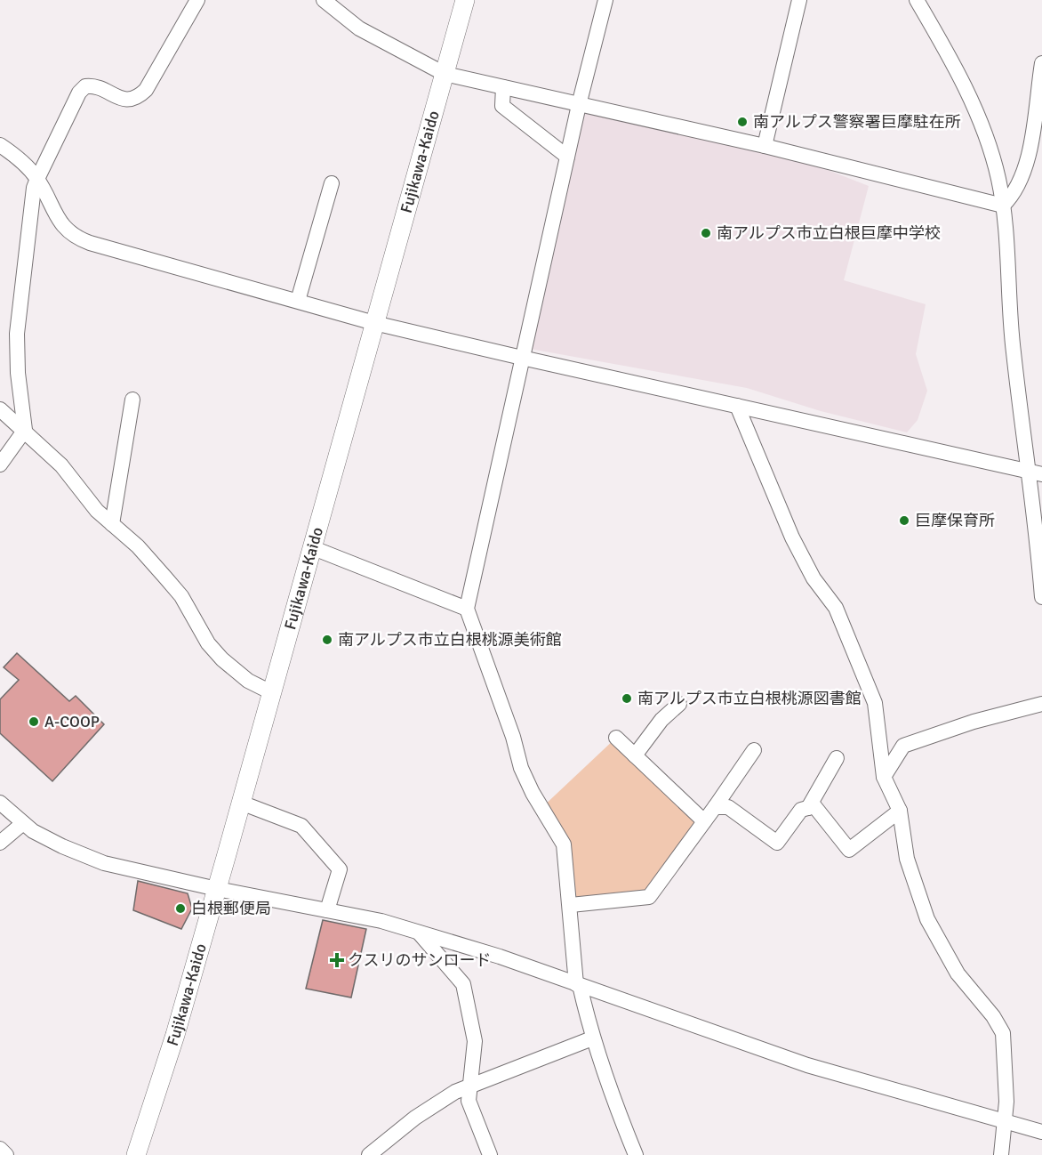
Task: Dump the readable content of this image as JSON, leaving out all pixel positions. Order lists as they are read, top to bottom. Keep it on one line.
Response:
{"streets":{"main road":["Fujikawa-Kaido"]},"places":{"other":["南アルプス警察署巨摩駐在所","南アルプス市立白根巨摩中学校","巨摩保育所","南アルプス市立白根桃源美術館","南アルプス市立白根桃源図書館","A-COOP","白根郵便局"],"health":["クスリのサンロード"]}}
